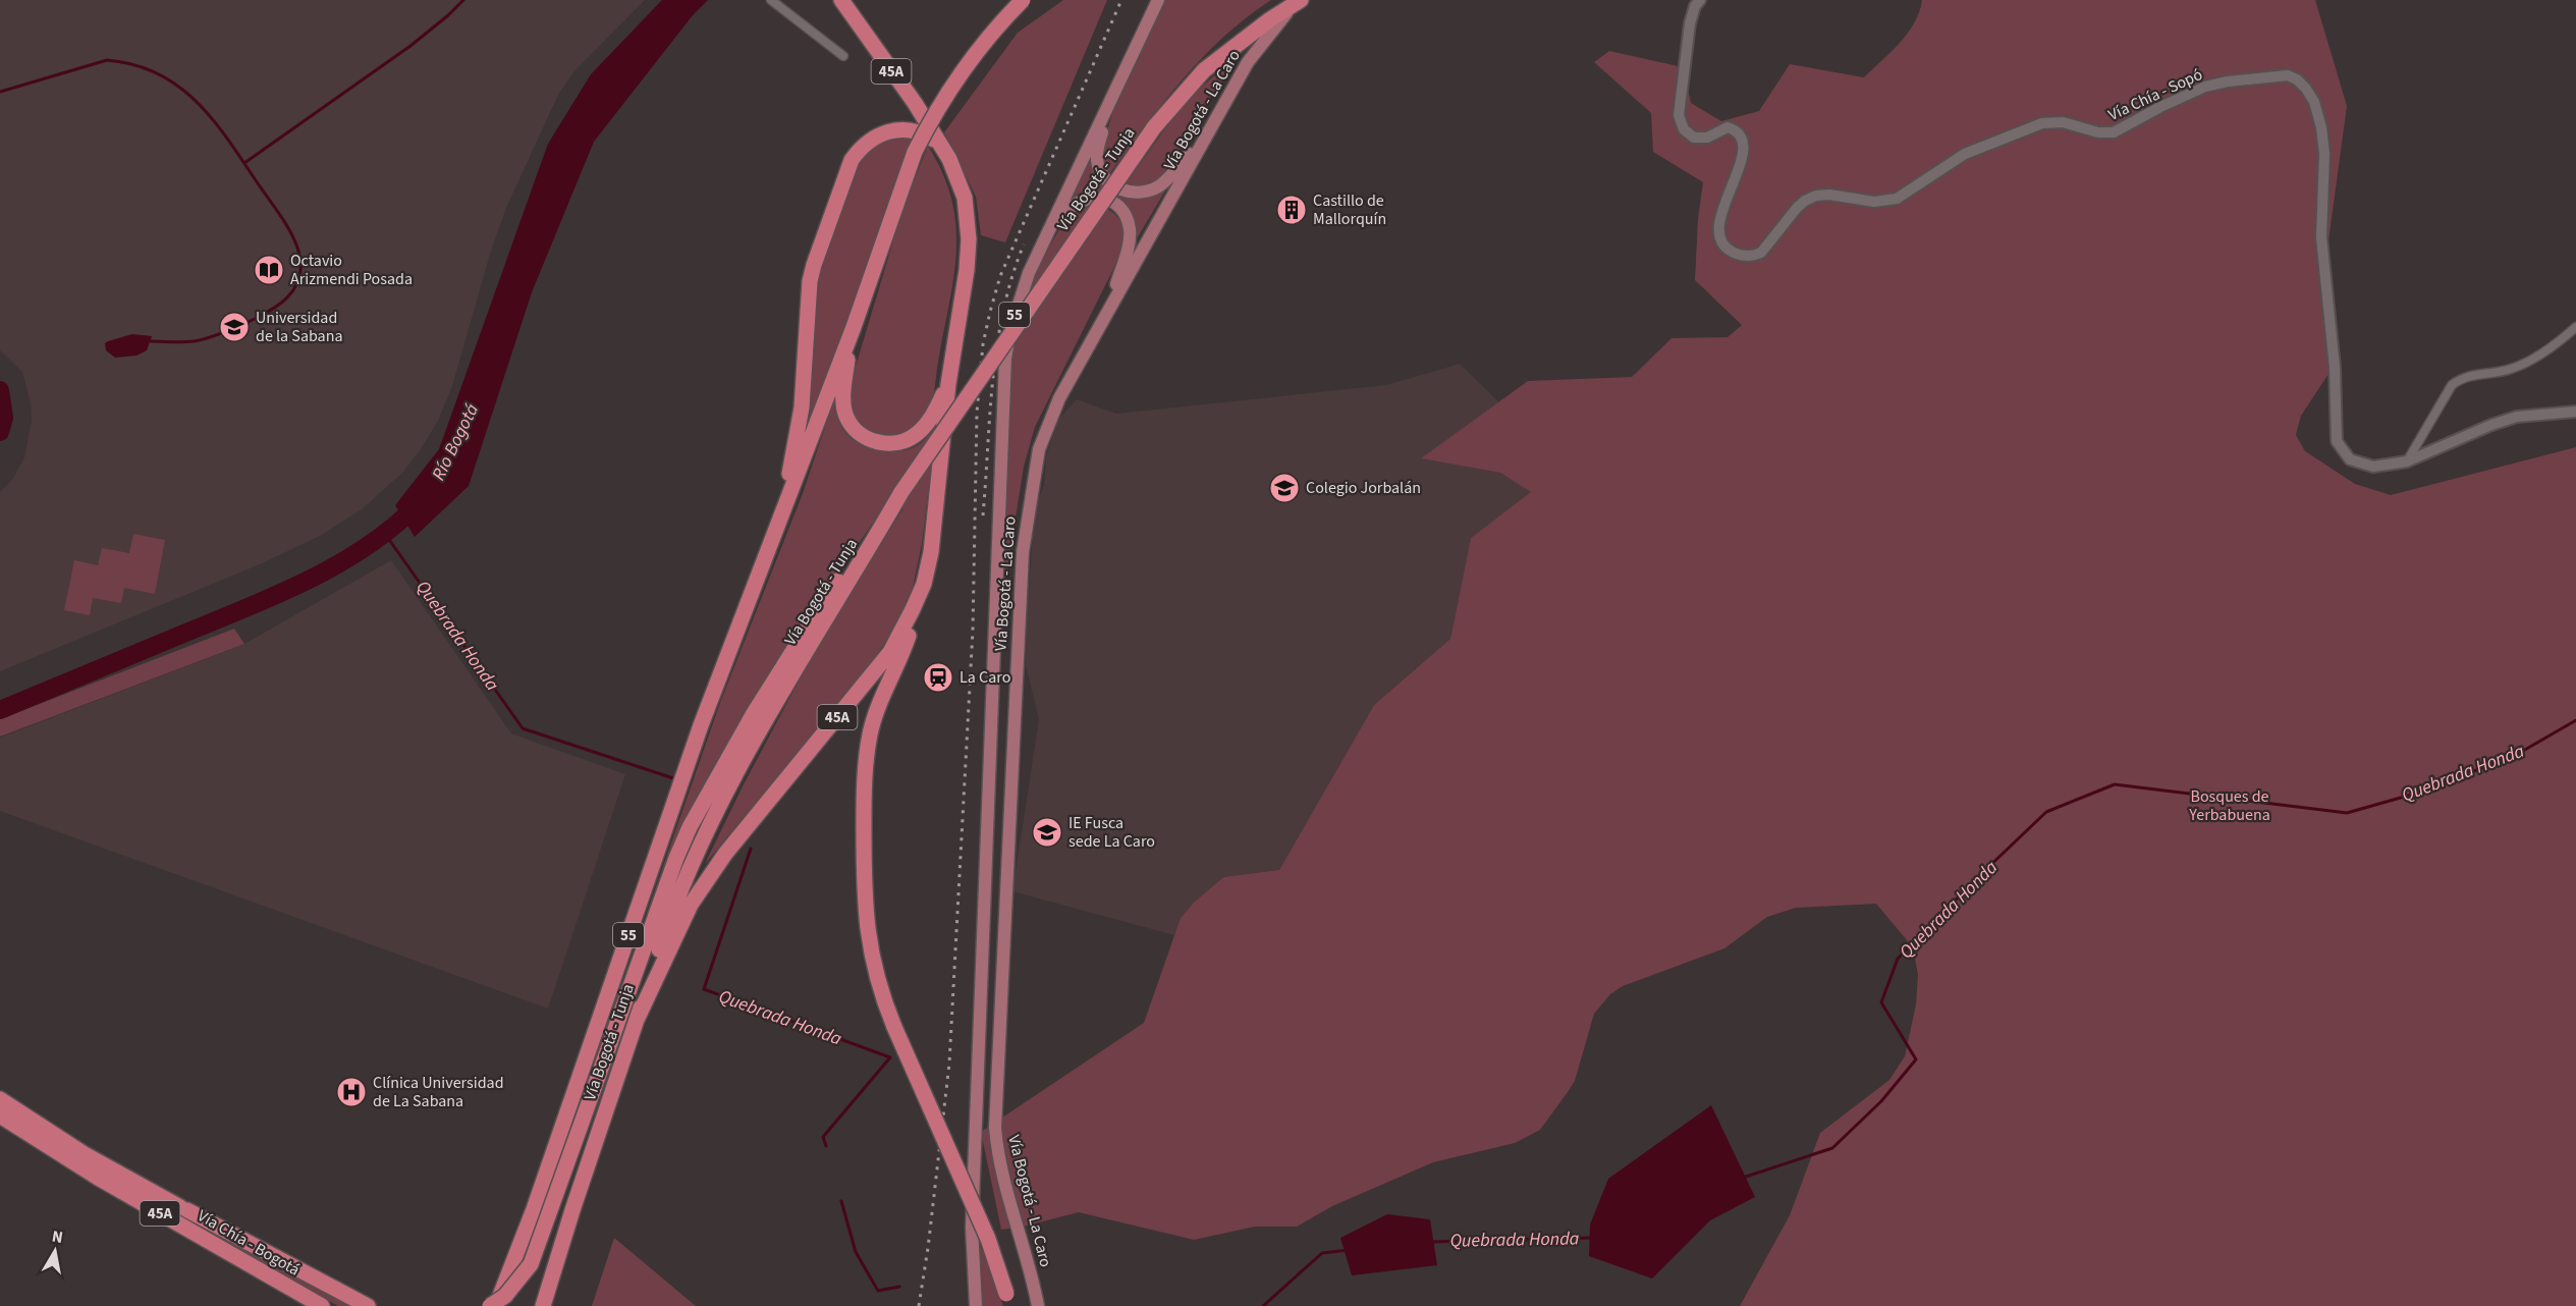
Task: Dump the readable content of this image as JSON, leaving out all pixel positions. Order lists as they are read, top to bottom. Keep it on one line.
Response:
{"streets":{"highway":["45A","Vía Bogotá - Tunja","55","Vía Chía - Bogotá"],"main road":["Vía Bogotá - La Caro"],"street":["Vía Chía - Sopó"]},"crossings":[["45A","Vía Bogotá - Tunja"],["Vía Bogotá - La Caro","Vía Bogotá - Tunja"],["Vía Bogotá - Tunja","55"]],"water":["Río Bogotá","Quebrada Honda"],"parks":["Bosques de Yerbabuena"],"places":{"building":["Castillo de Mallorquín"],"library":["Octavio Arizmendi Posada"],"school or university":["Universidad de la Sabana","Colegio Jorbalán","IE Fusca sede La Caro"],"station":["La Caro"],"hospital":["Clínica Universidad de La Sabana"]},"north":"top"}
